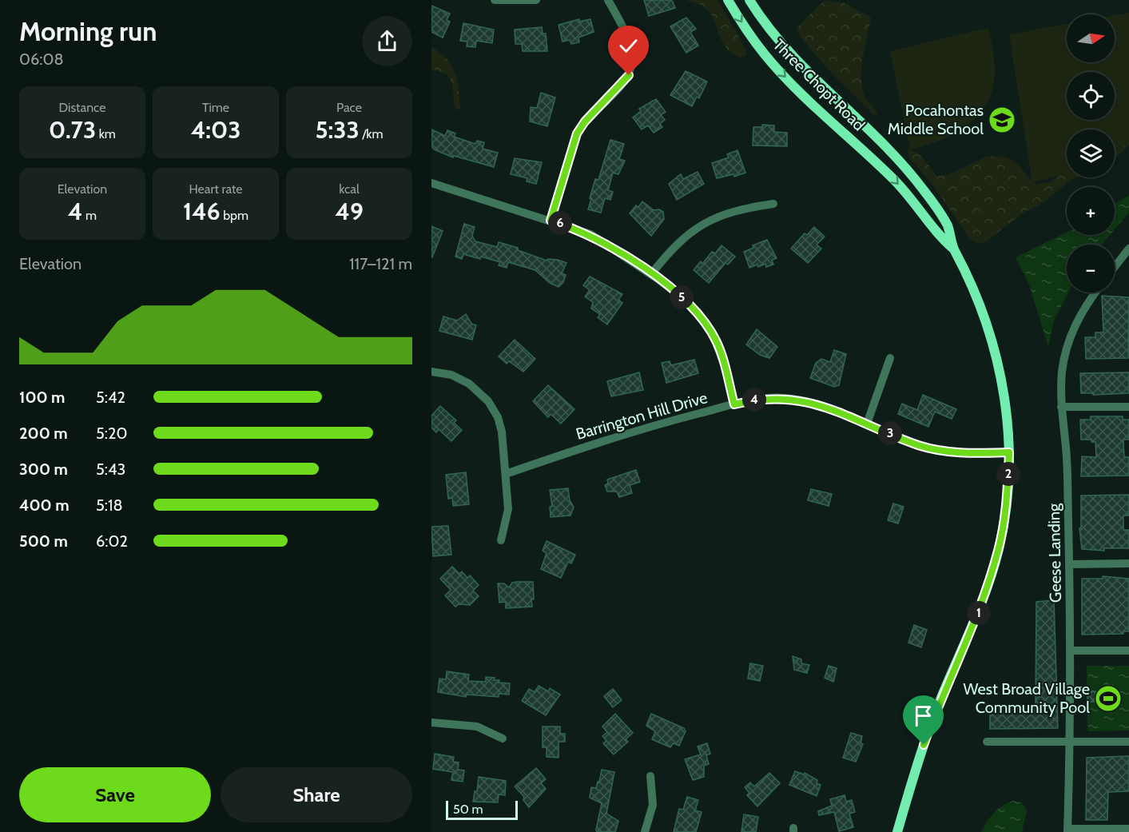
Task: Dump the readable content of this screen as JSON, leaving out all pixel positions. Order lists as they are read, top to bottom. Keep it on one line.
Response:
{"streets":{"main road":["Three Chopt Road"],"street":["Barrington Hill Drive","Geese Landing"]},"crossings":[["Three Chopt Road","Barrington Hill Drive"]],"places":{"school or university":["Pocahontas Middle School"],"sports":["West Broad Village Community Pool"]},"scale_bar":"50 m","north":"right","page":{"heading":["Morning run","06:08"],"map_buttons":["+","−"],"stats":[["Distance","0.73 km"],["Time","4:03"],["Pace","5:33 /km"],["Elevation","4 m"],["Heart rate","146 bpm"],["kcal","49"]],"pins":["6","5","4","3","2","1"],"chart":["Elevation","117–121 m"],"list":[{"name":"100 m","note":"5:42"},{"name":"200 m","note":"5:20"},{"name":"300 m","note":"5:43"},{"name":"400 m","note":"5:18"},{"name":"500 m","note":"6:02"}],"buttons":["Save","Share"],"scale":"50 m"}}
